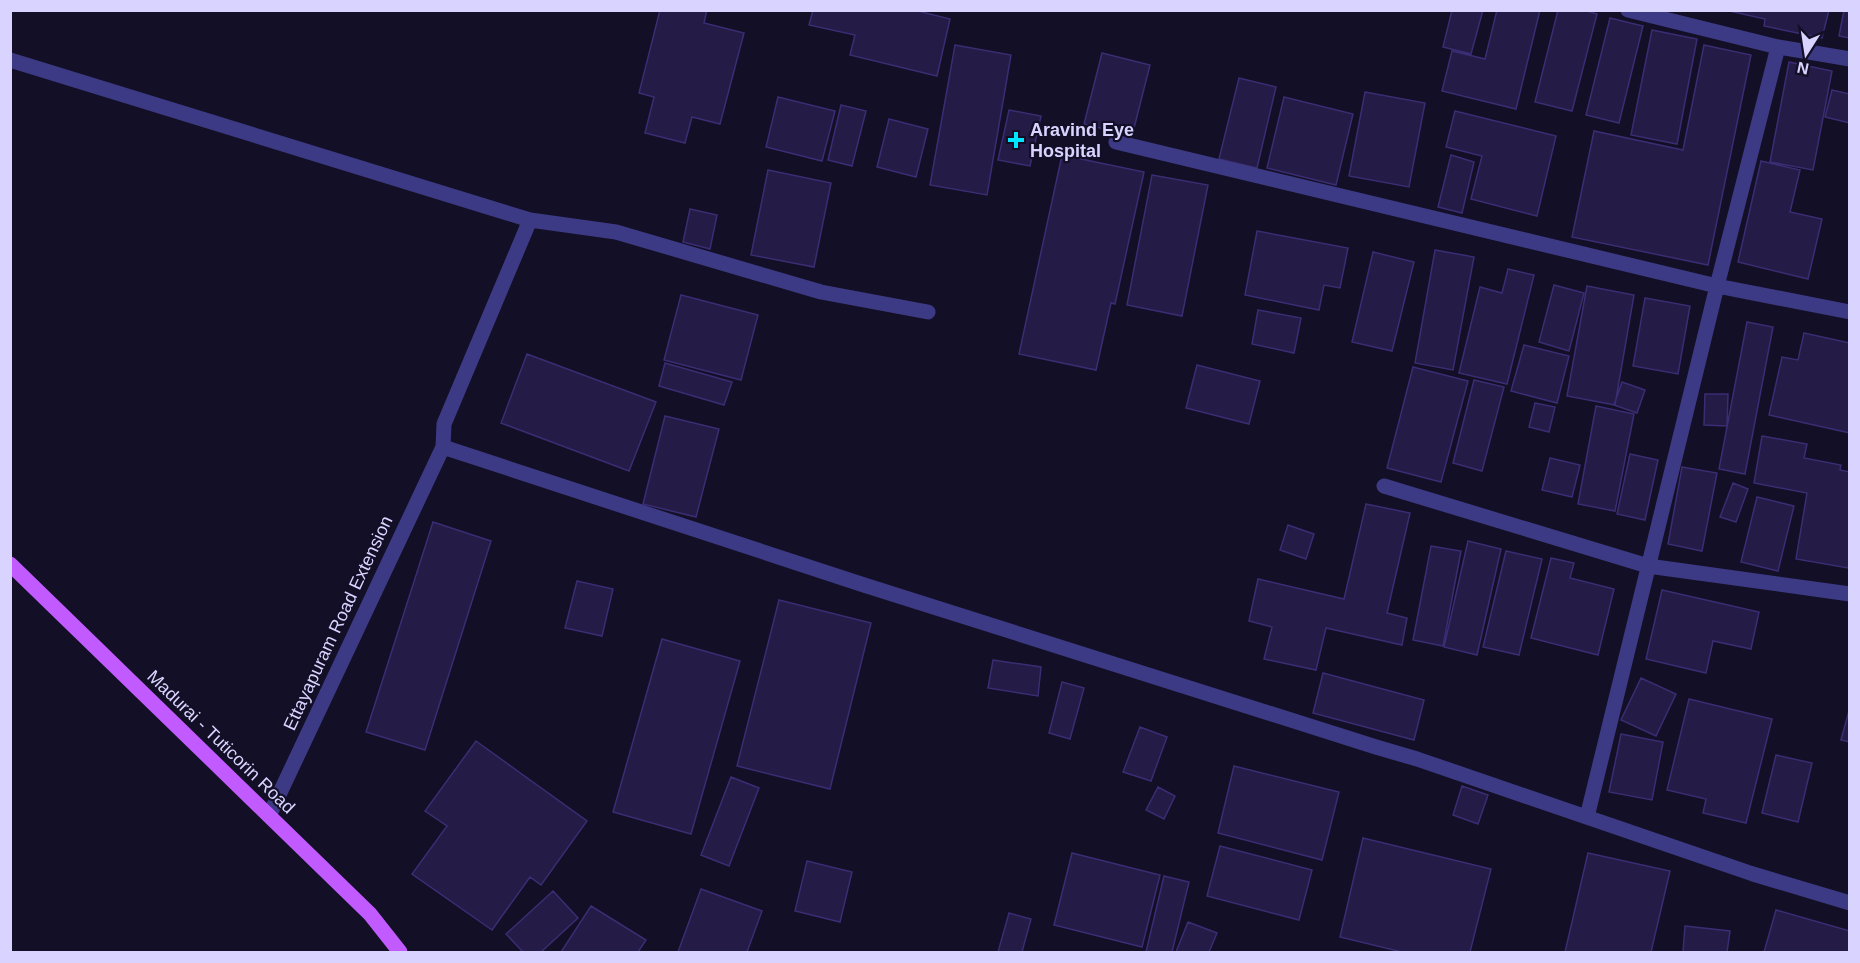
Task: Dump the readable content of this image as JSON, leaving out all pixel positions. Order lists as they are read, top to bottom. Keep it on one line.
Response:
{"streets":{"main road":["Madurai - Tuticorin Road"],"street":["Ettayapuram Road Extension"]},"crossings":[["Ettayapuram Road Extension","Madurai - Tuticorin Road"]],"places":{"health":["Aravind Eye Hospital"]},"north":"bottom"}
